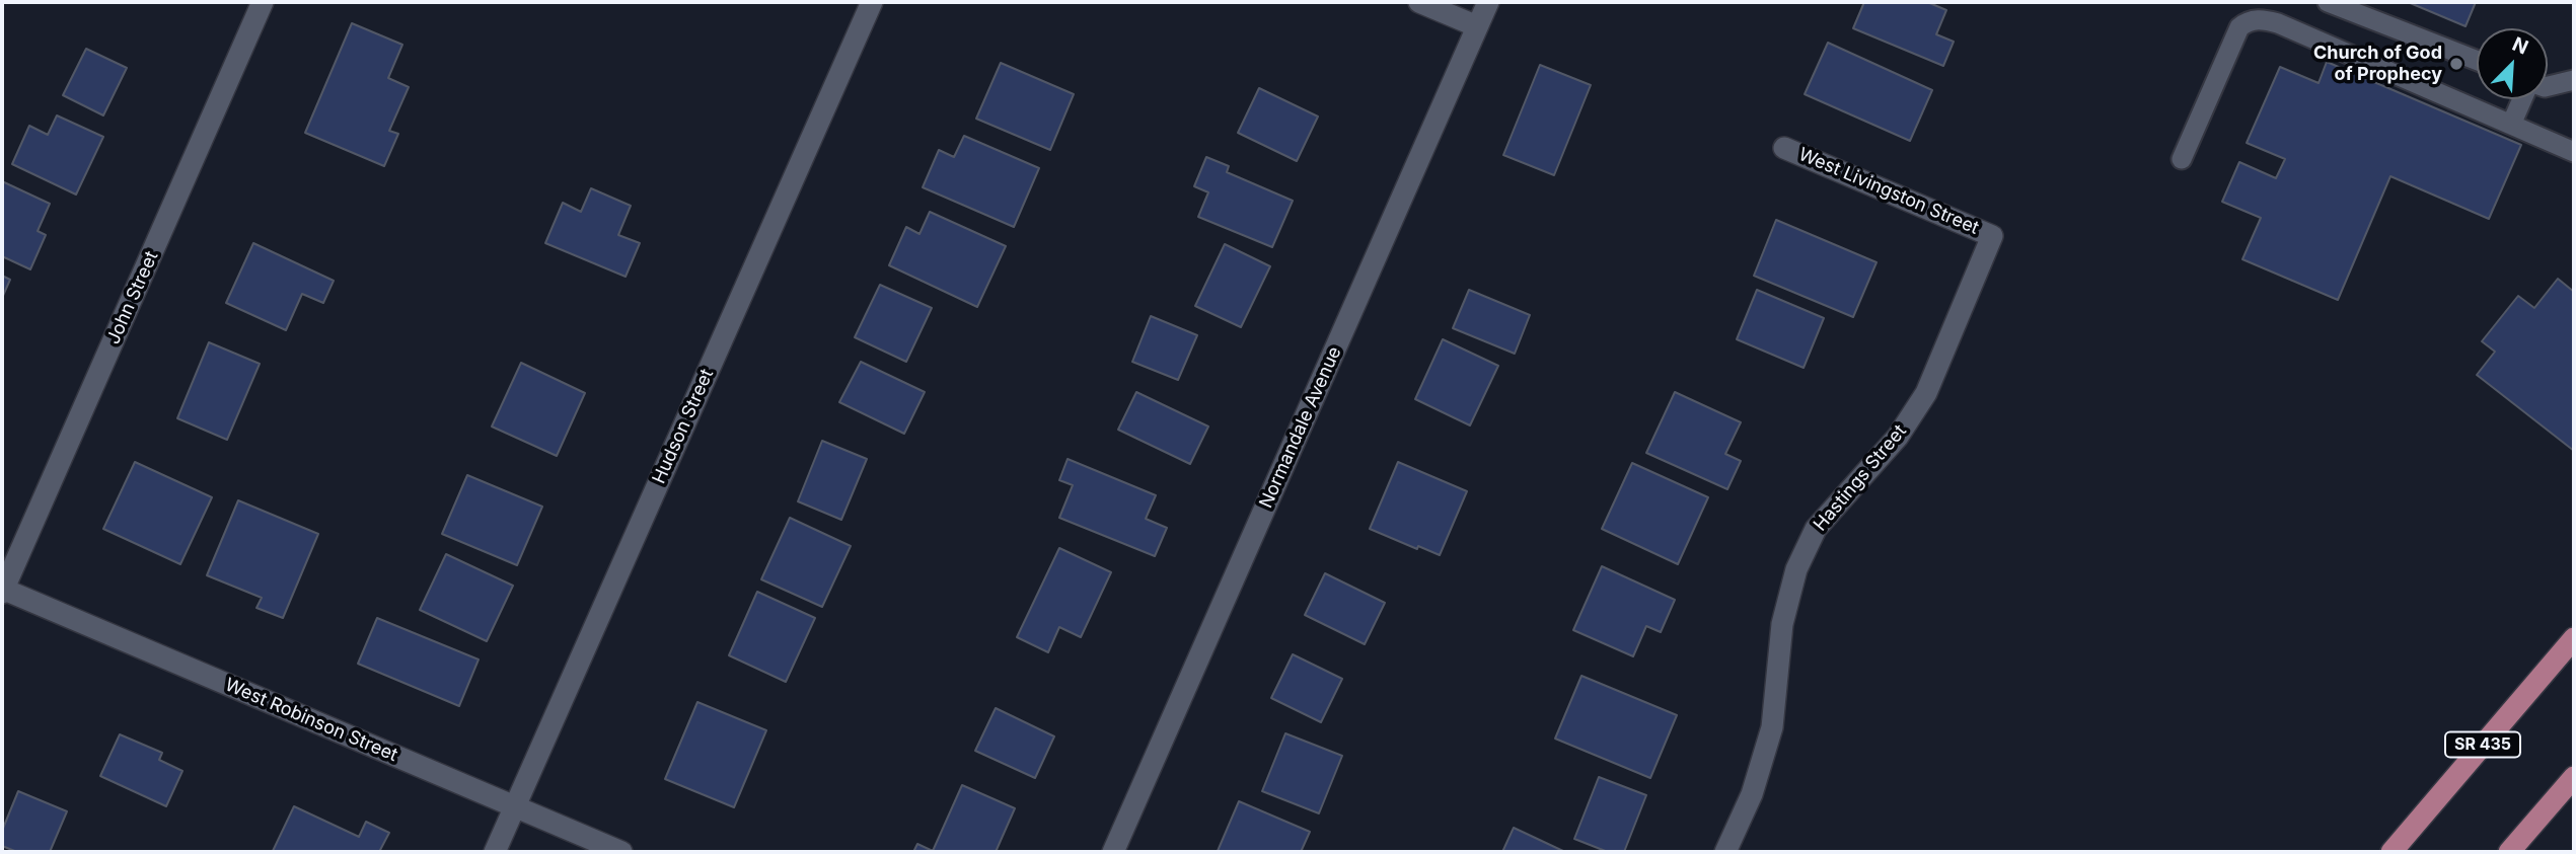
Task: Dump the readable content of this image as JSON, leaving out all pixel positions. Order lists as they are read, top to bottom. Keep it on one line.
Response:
{"streets":{"main road":["SR 435"],"street":["West Livingston Street","John Street","Hudson Street","Normandale Avenue","Hastings Street","West Robinson Street"]},"crossings":[["West Livingston Street","Hastings Street"],["John Street","West Robinson Street"],["Hudson Street","West Robinson Street"]],"places":["Church of God of Prophecy"],"north":"top right"}
